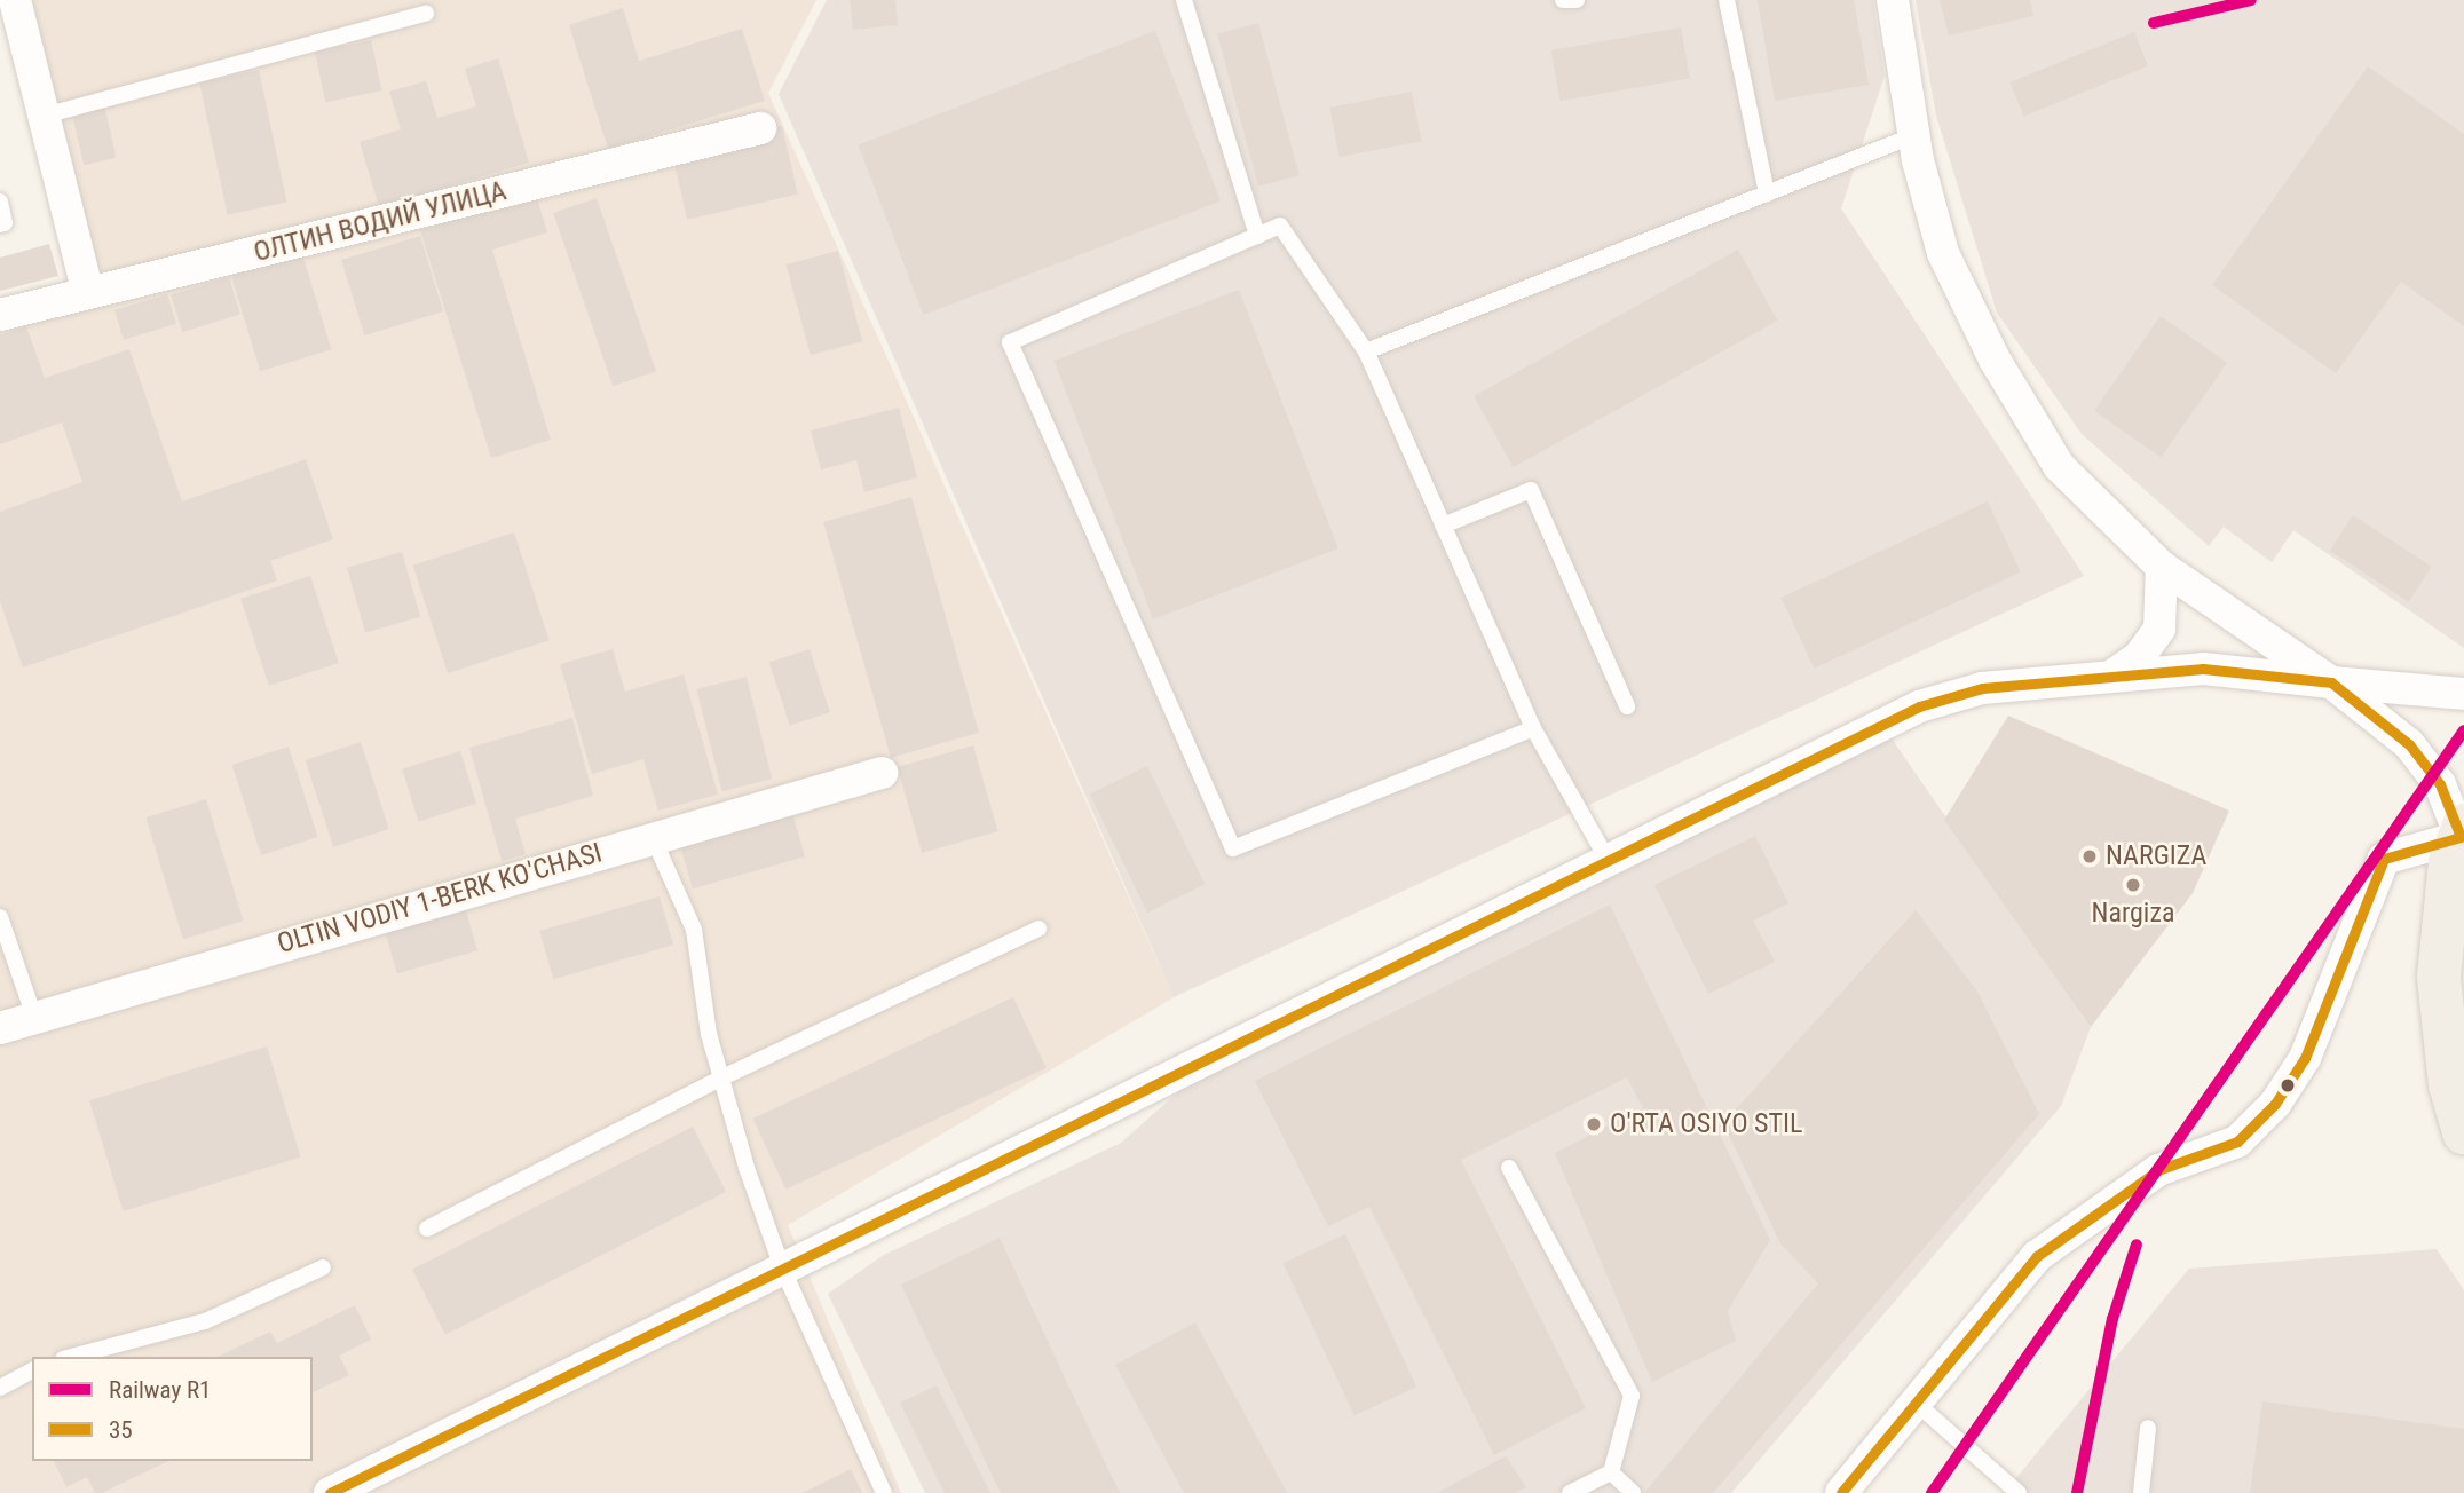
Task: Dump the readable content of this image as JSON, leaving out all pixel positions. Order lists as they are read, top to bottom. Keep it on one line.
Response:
{"streets":{"street":["ОЛТИН ВОДИЙ УЛИЦА","OLTIN VODIY 1-BERK KO'CHASI"]},"places":["NARGIZA","Nargiza","O'RTA OSIYO STIL"],"lines":["rail line R1","transit line 35"],"legend":["Railway R1","35"]}
